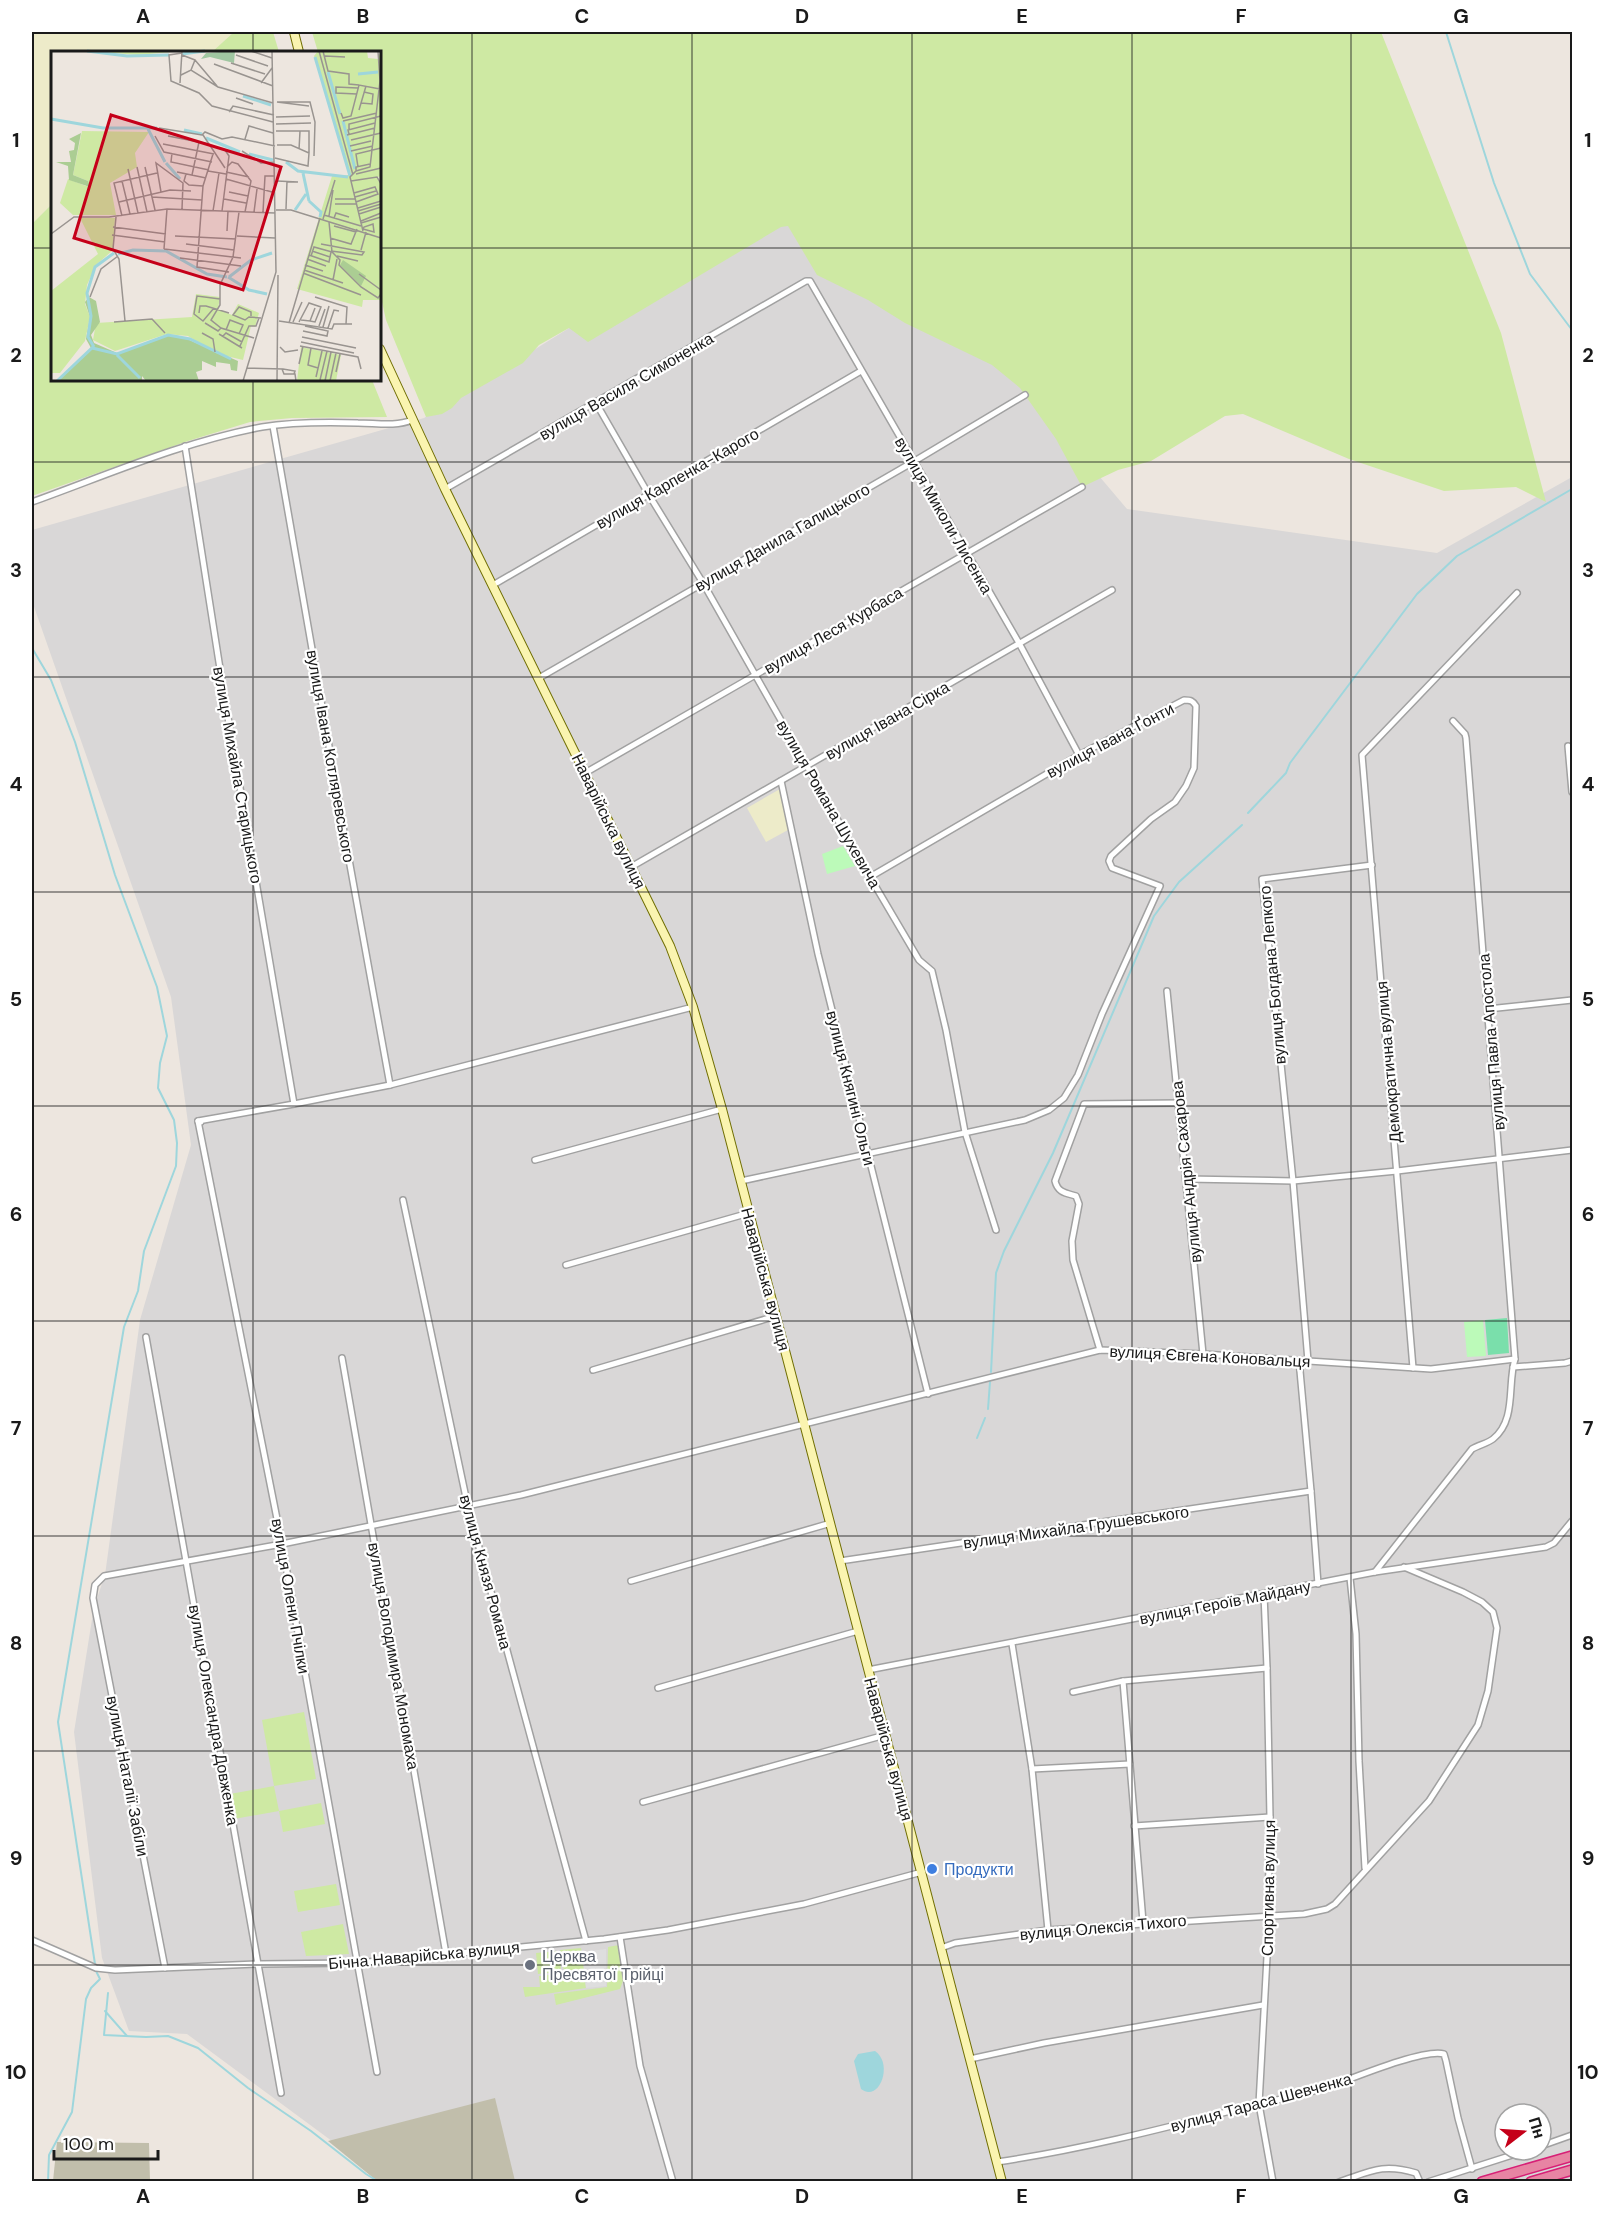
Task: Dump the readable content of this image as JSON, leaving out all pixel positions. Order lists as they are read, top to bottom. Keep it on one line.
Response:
{"streets":{"street":["вулиця Василя Симоненка","вулиця Карпенка-Карого","вулиця Миколи Лисенка","вулиця Данила Галицького","вулиця Леся Курбаса","вулиця Івана Сірка","вулиця Івана Ґонти","вулиця Івана Котляревського","вулиця Михайла Старицького","вулиця Романа Шухевича","Наварійська вулиця","вулиця Богдана Лепкого","вулиця Павла Апостола","Демократична вулиця","вулиця Княгині Ольги","вулиця Андрія Сахарова","вулиця Євгена Коновальця","вулиця Михайла Грушевського","вулиця Князя Романа","вулиця Олени Пчілки","вулиця Героїв Майдану","вулиця Володимира Мономаха","вулиця Олександра Довженка","вулиця Наталії Забіли","Спортивна вулиця","вулиця Олексія Тихого","Бічна Наварійська вулиця","вулиця Тараса Шевченка"]},"crossings":[["вулиця Василя Симоненка","вулиця Миколи Лисенка"],["вулиця Василя Симоненка","вулиця Романа Шухевича"],["вулиця Василя Симоненка","Наварійська вулиця"],["вулиця Карпенка-Карого","вулиця Миколи Лисенка"],["вулиця Карпенка-Карого","вулиця Романа Шухевича"],["вулиця Карпенка-Карого","Наварійська вулиця"],["вулиця Миколи Лисенка","вулиця Данила Галицького"],["вулиця Миколи Лисенка","вулиця Леся Курбаса"],["вулиця Миколи Лисенка","вулиця Івана Сірка"],["вулиця Миколи Лисенка","вулиця Івана Ґонти"],["вулиця Данила Галицького","вулиця Романа Шухевича"],["вулиця Данила Галицького","Наварійська вулиця"],["вулиця Леся Курбаса","вулиця Романа Шухевича"],["вулиця Леся Курбаса","Наварійська вулиця"],["вулиця Івана Сірка","вулиця Романа Шухевича"],["вулиця Івана Сірка","Наварійська вулиця"],["вулиця Івана Сірка","вулиця Княгині Ольги"],["вулиця Івана Ґонти","вулиця Романа Шухевича"],["вулиця Михайла Старицького","вулиця Олени Пчілки"],["Наварійська вулиця","вулиця Євгена Коновальця"],["Наварійська вулиця","вулиця Михайла Грушевського"],["Наварійська вулиця","вулиця Героїв Майдану"],["Наварійська вулиця","вулиця Олексія Тихого"],["Наварійська вулиця","Бічна Наварійська вулиця"],["Наварійська вулиця","вулиця Тараса Шевченка"],["вулиця Богдана Лепкого","Демократична вулиця"],["вулиця Богдана Лепкого","вулиця Євгена Коновальця"],["вулиця Павла Апостола","вулиця Євгена Коновальця"],["вулиця Павла Апостола","вулиця Героїв Майдану"],["Демократична вулиця","вулиця Євгена Коновальця"],["вулиця Княгині Ольги","вулиця Євгена Коновальця"],["вулиця Андрія Сахарова","вулиця Євгена Коновальця"],["вулиця Євгена Коновальця","вулиця Князя Романа"],["вулиця Євгена Коновальця","вулиця Олени Пчілки"],["вулиця Євгена Коновальця","вулиця Володимира Мономаха"],["вулиця Євгена Коновальця","вулиця Олександра Довженка"],["вулиця Євгена Коновальця","вулиця Наталії Забіли"],["вулиця Князя Романа","Бічна Наварійська вулиця"],["вулиця Олени Пчілки","Бічна Наварійська вулиця"],["вулиця Героїв Майдану","Спортивна вулиця"],["вулиця Героїв Майдану","вулиця Олексія Тихого"],["вулиця Володимира Мономаха","Бічна Наварійська вулиця"],["вулиця Олександра Довженка","Бічна Наварійська вулиця"],["вулиця Наталії Забіли","Бічна Наварійська вулиця"],["Спортивна вулиця","вулиця Олексія Тихого"],["Спортивна вулиця","вулиця Тараса Шевченка"]],"places":["Продукти","Церква Пресвятої Трійці"],"scale_bar":"100 m","north":"right","grid":{"columns":["A","B","C","D","E","F","G"],"rows":["1","2","3","4","5","6","7","8","9","10"]}}
